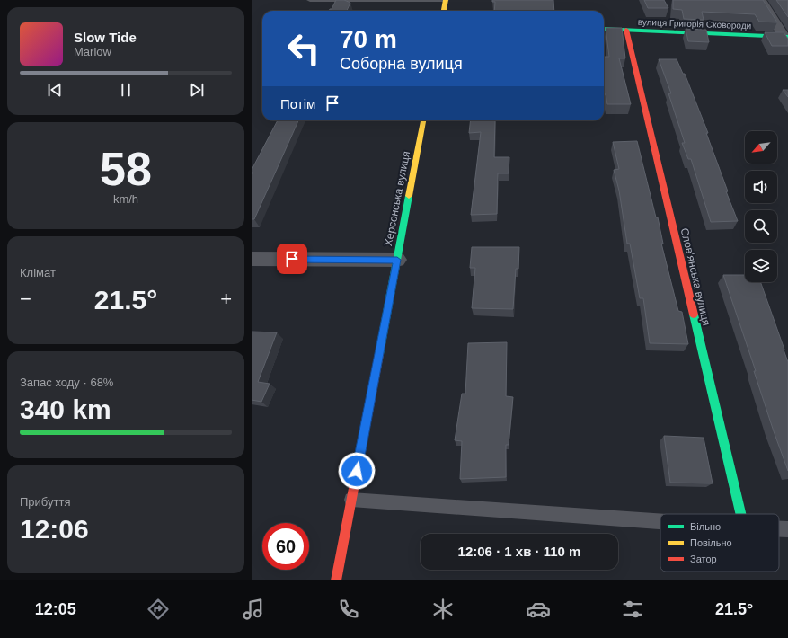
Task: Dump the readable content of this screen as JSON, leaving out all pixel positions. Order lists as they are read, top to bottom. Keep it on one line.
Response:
{"streets":{"street":["вулиця Григорія Сковороди","Херсонська вулиця","Словʼянська вулиця"]},"crossings":[["вулиця Григорія Сковороди","Словʼянська вулиця"]],"legend":["Вільно","Повільно","Затор"],"north":"bottom left","page":{"turn":["70 m","Соборна вулиця"],"song":["Slow Tide","Marlow"],"then":"Потім","tile":[["58","km/h"],"Клімат",["Запас ходу · 68%","340 km"],["Прибуття","12:06"]],"heat":["−","21.5°","+"],"limit":"60","trip":"12:06 · 1 хв · 110 m","tabs":["12:05","21.5°"]}}
